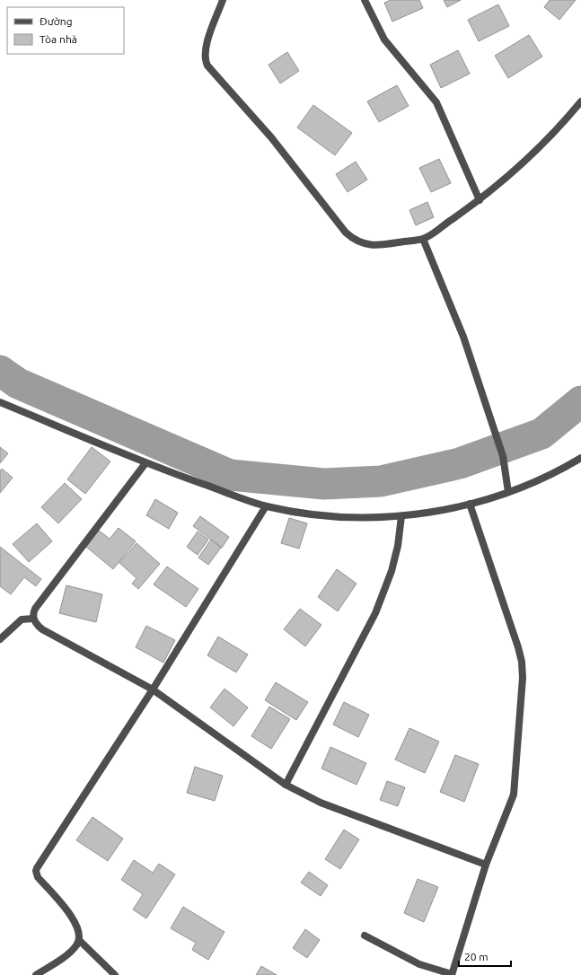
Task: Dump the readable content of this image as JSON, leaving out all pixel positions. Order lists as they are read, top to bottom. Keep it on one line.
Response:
{"legend":["Đường","Tòa nhà"],"scale_bar":"20 m"}
